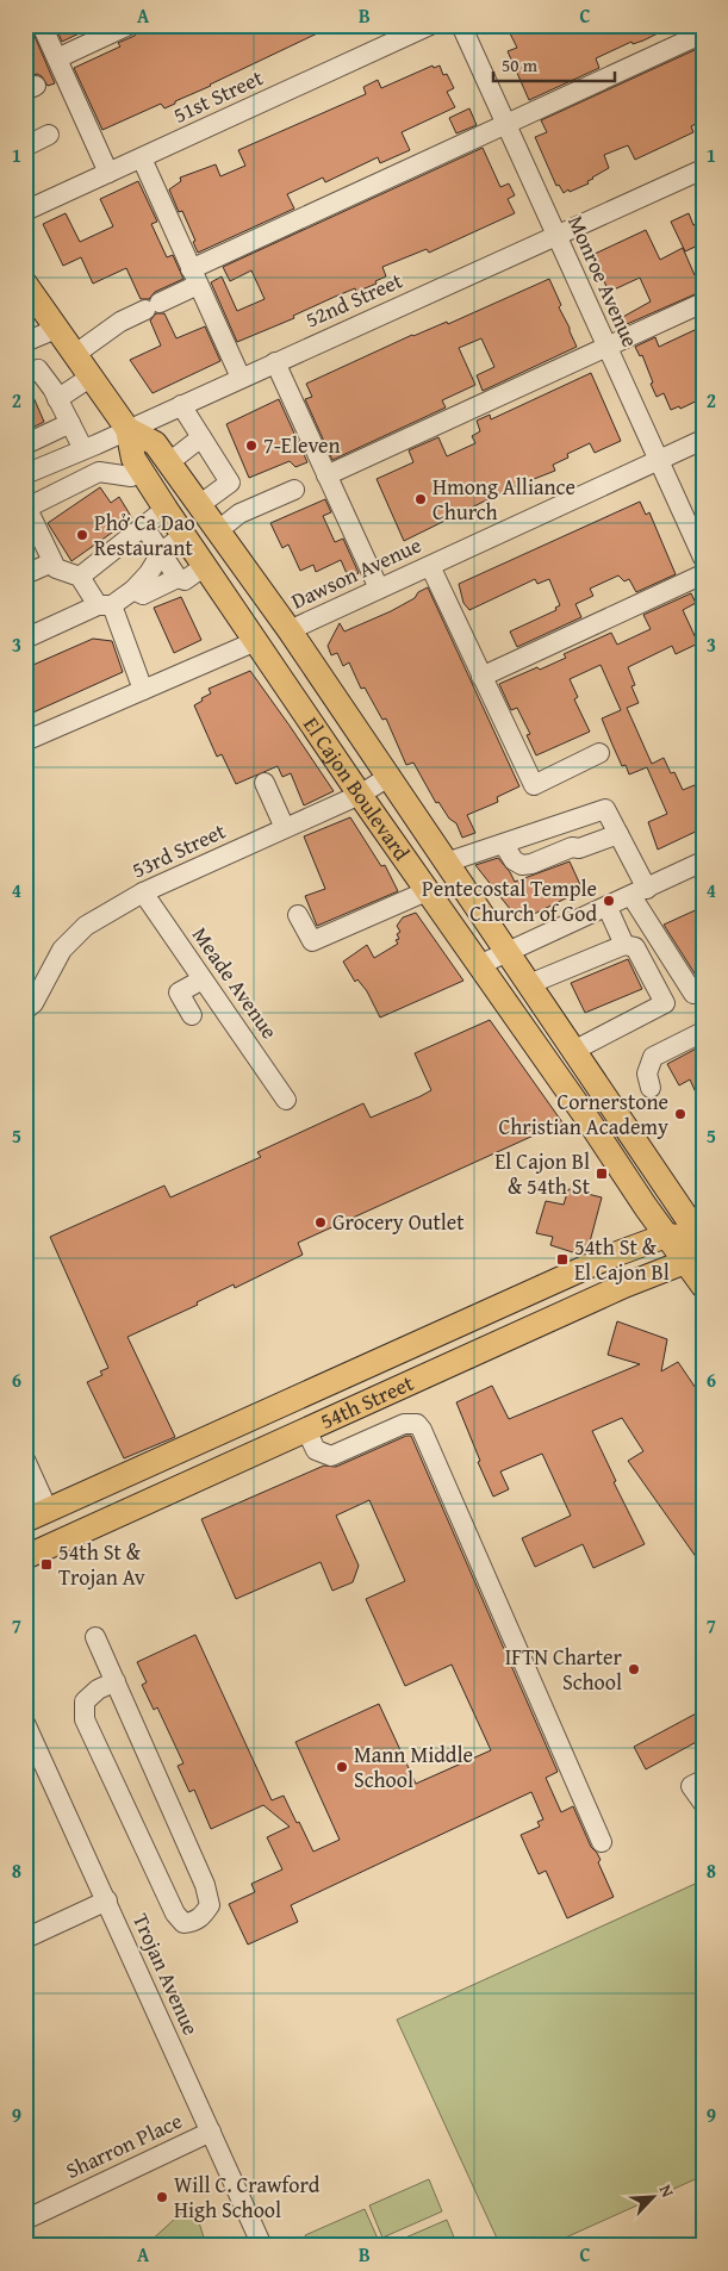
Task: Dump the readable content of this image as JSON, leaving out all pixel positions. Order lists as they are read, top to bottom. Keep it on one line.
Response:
{"streets":{"main road":["El Cajon Boulevard","54th Street"],"street":["51st Street","Monroe Avenue","52nd Street","Dawson Avenue","53rd Street","Meade Avenue","Trojan Avenue","Sharron Place"]},"crossings":[["Monroe Avenue","52nd Street"],["Monroe Avenue","Dawson Avenue"],["52nd Street","El Cajon Boulevard"],["Dawson Avenue","El Cajon Boulevard"],["El Cajon Boulevard","53rd Street"],["El Cajon Boulevard","54th Street"],["53rd Street","Meade Avenue"],["Trojan Avenue","Sharron Place"]],"places":{"other":["7-Eleven","Hmong Alliance Church","Phở Ca Dao Restaurant","Pentecostal Temple Church of God","Cornerstone Christian Academy","Grocery Outlet","IFTN Charter School","Mann Middle School","Will C. Crawford High School"],"transit":["El Cajon Bl & 54th St","54th St & El Cajon Bl","54th St & Trojan Av"]},"scale_bar":"50 m","north":"top right","grid":{"columns":["A","B","C"],"rows":["1","2","3","4","5","6","7","8","9"]}}
